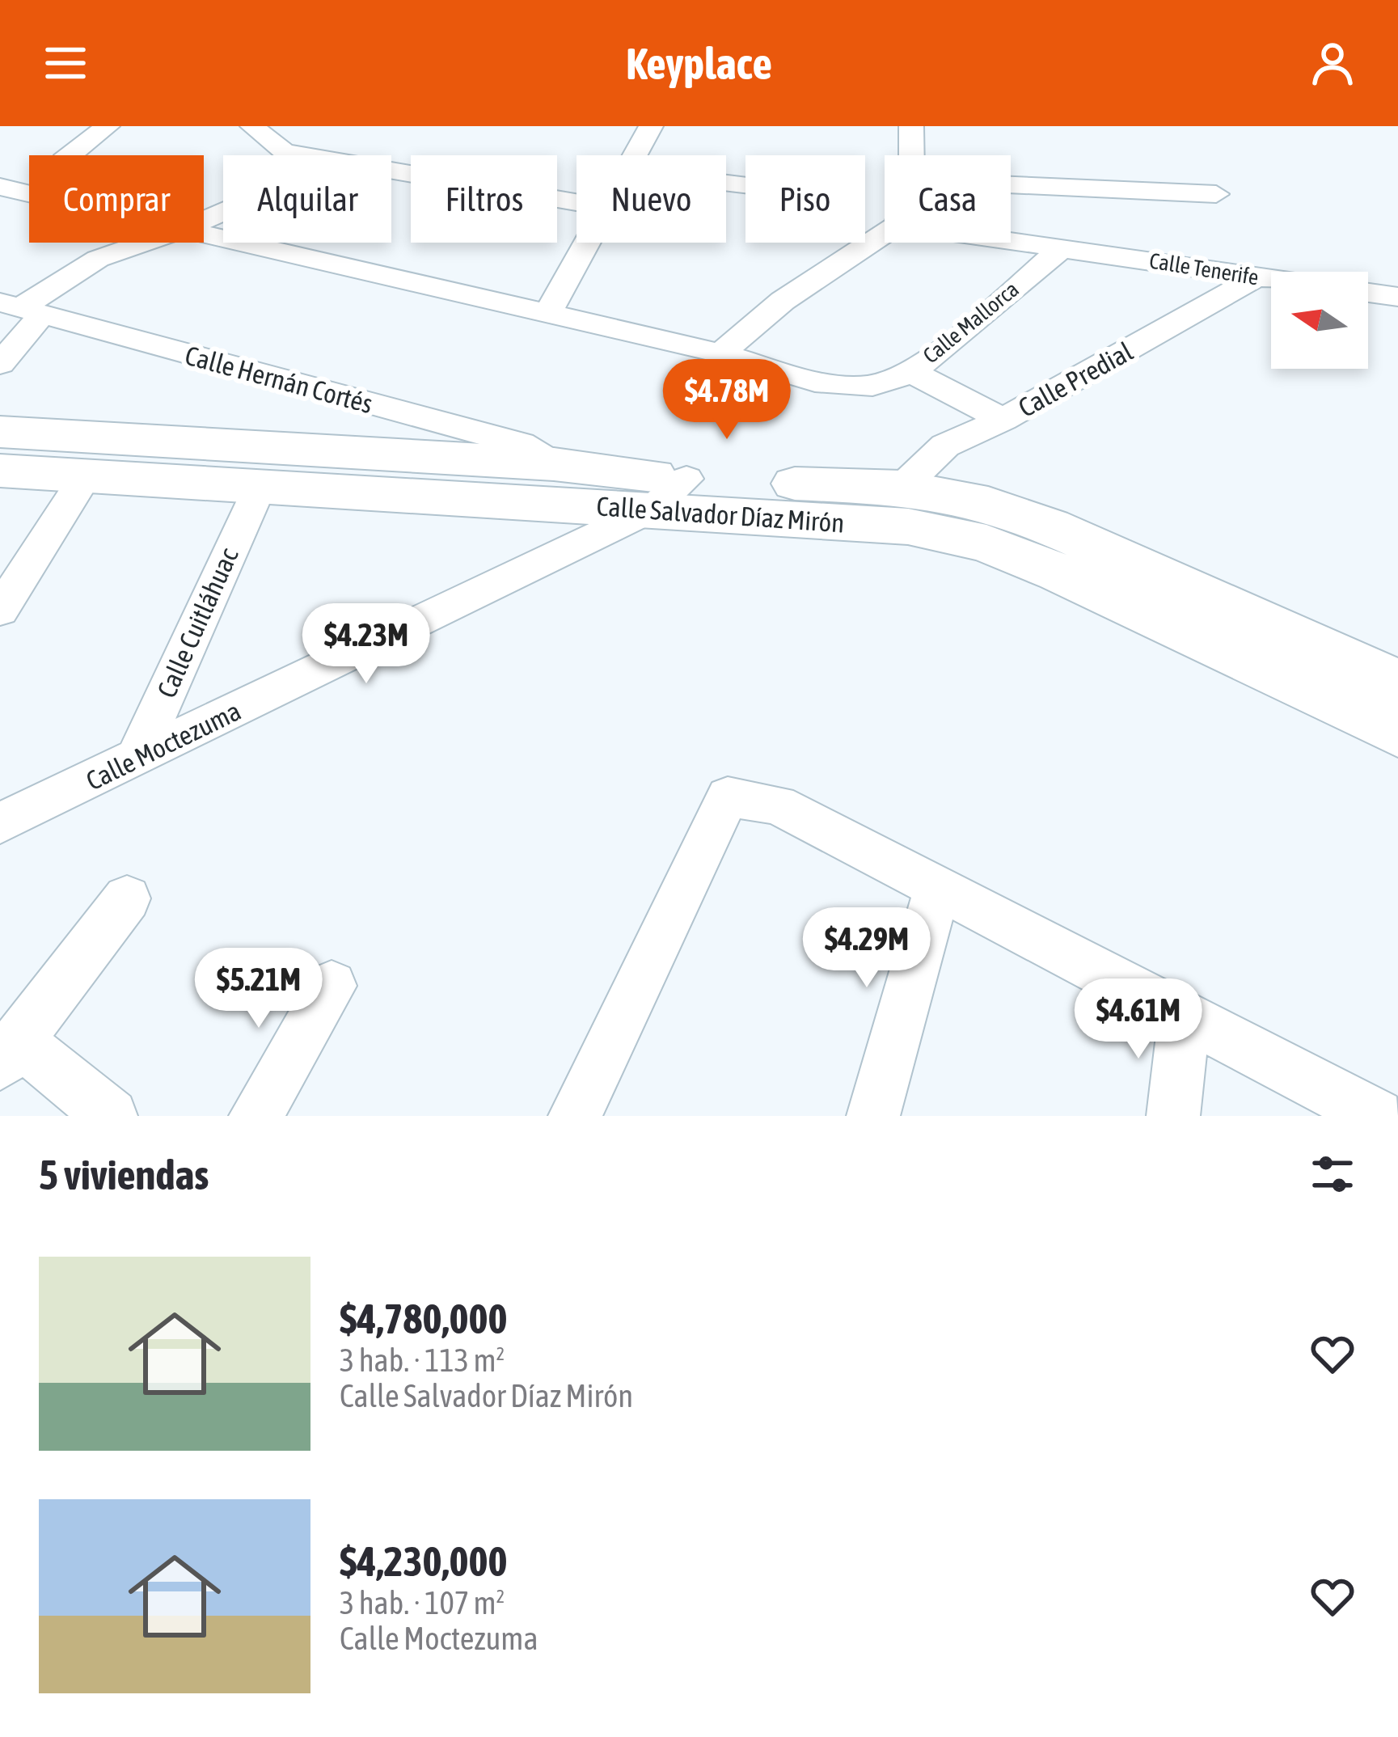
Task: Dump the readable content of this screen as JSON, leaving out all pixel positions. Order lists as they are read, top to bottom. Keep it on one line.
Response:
{"streets":{"street":["Calle Tenerife","Calle Mallorca","Calle Hernán Cortés","Calle Predial","Calle Salvador Díaz Mirón","Calle Cuitláhuac","Calle Moctezuma"]},"crossings":[["Calle Tenerife","Calle Mallorca"],["Calle Tenerife","Calle Predial"],["Calle Hernán Cortés","Calle Salvador Díaz Mirón"],["Calle Predial","Calle Salvador Díaz Mirón"],["Calle Salvador Díaz Mirón","Calle Cuitláhuac"],["Calle Salvador Díaz Mirón","Calle Moctezuma"],["Calle Cuitláhuac","Calle Moctezuma"]],"north":"left","page":{"header":"Keyplace","chip":["Comprar","Alquilar","Filtros","Nuevo","Piso","Casa"],"price":["$4.78M","$4.23M","$4.29M","$5.21M","$4.61M"],"heading":"5 viviendas","list":[{"name":"$4,780,000","note":"3 hab. · 113 m² · Calle Salvador Díaz Mirón"},{"name":"$4,230,000","note":"3 hab. · 107 m² · Calle Moctezuma"}]}}
